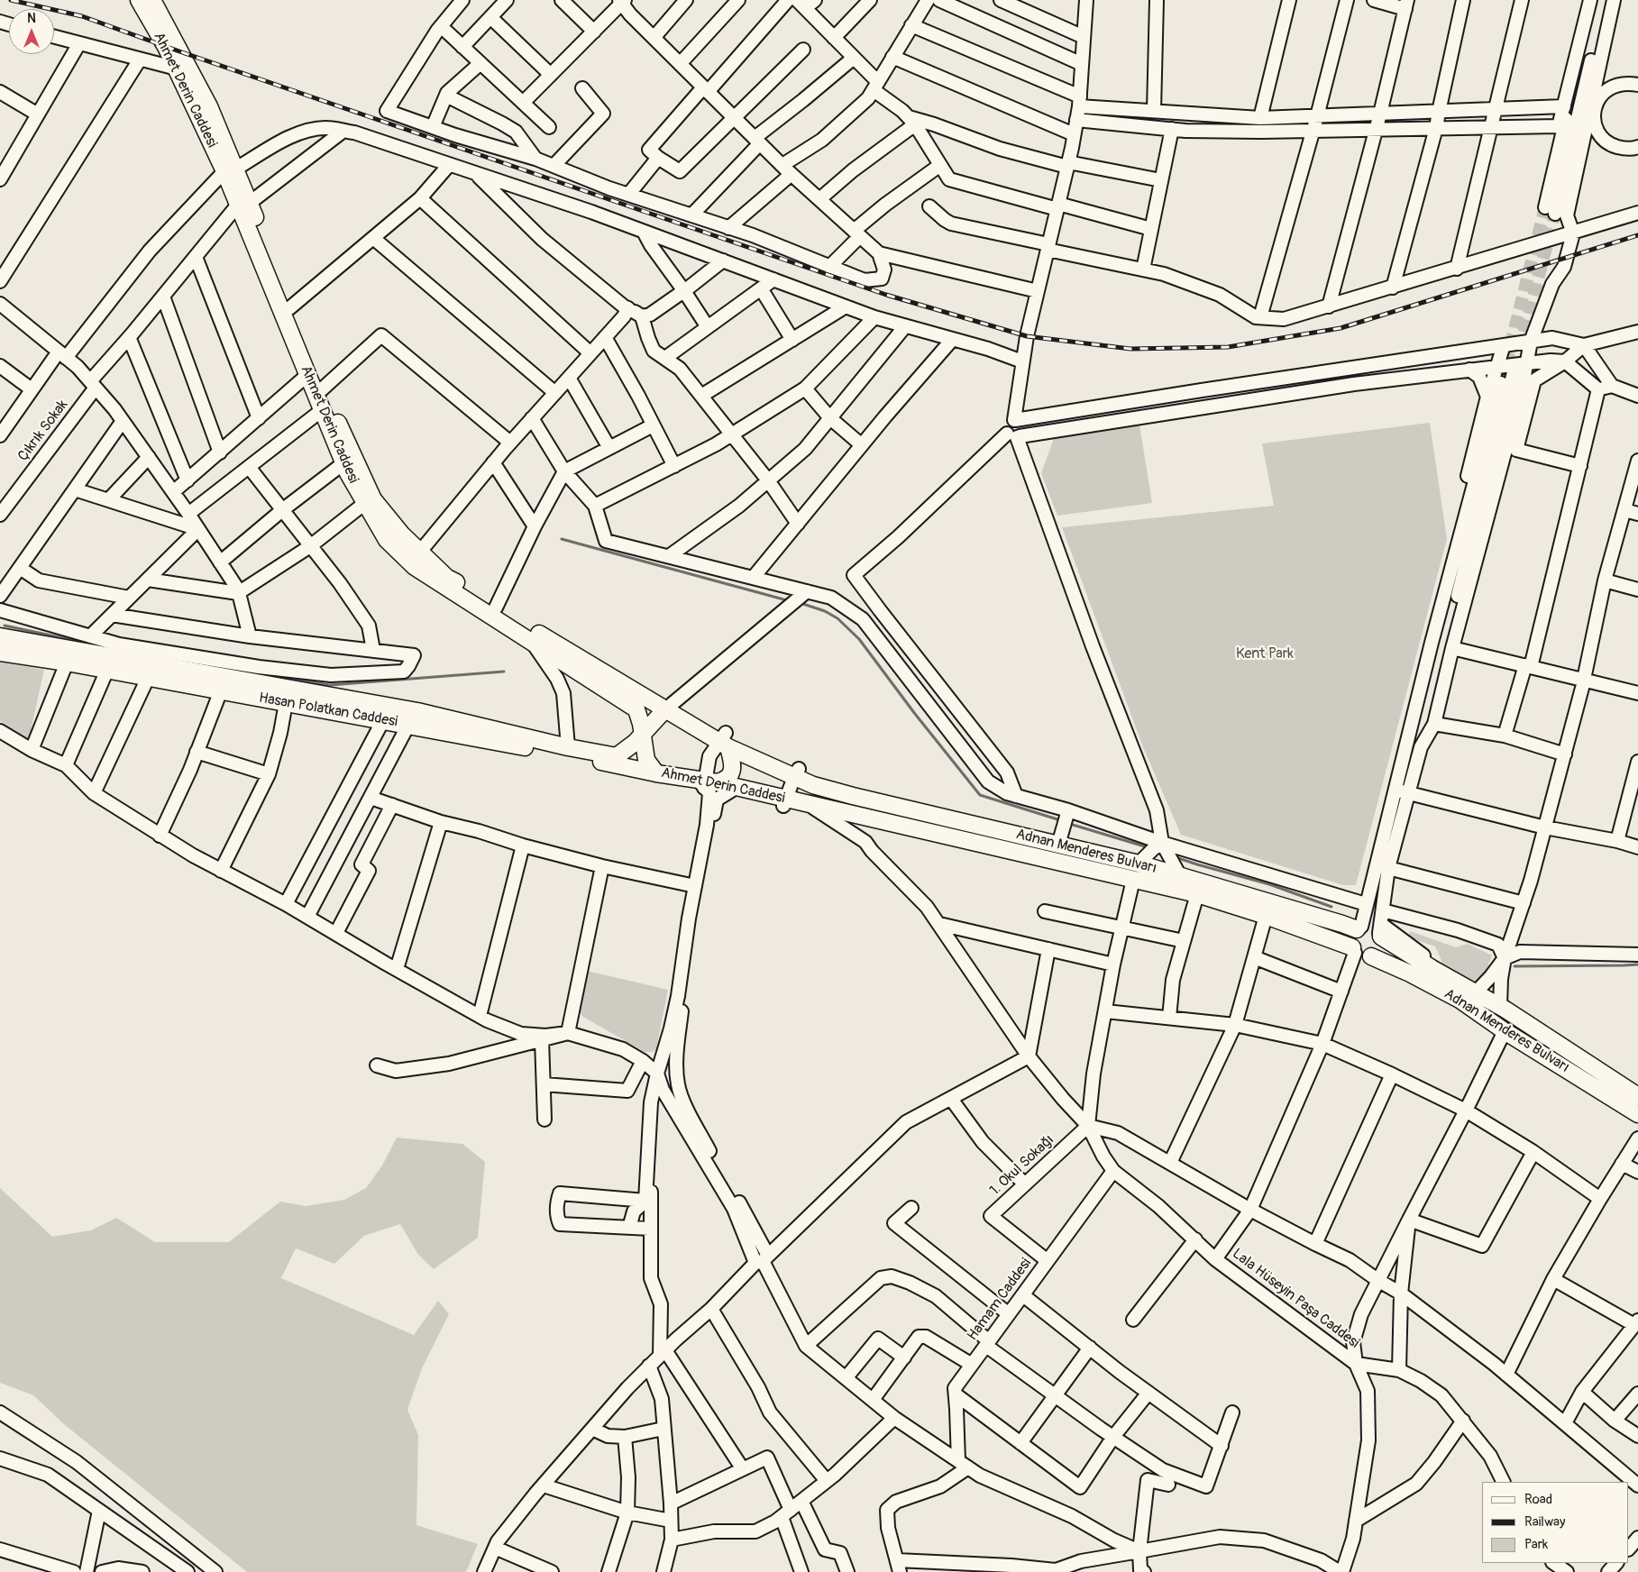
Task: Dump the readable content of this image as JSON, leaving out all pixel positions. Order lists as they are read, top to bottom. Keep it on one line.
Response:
{"streets":{"main road":["Ahmet Derin Caddesi","Hasan Polatkan Caddesi","Adnan Menderes Bulvarı"],"street":["Çıkrık Sokak","1. Okul Sokağı","Lala Hüseyin Paşa Caddesi","Hamam Caddesi"]},"crossings":[["Ahmet Derin Caddesi","Çıkrık Sokak"],["Ahmet Derin Caddesi","Hasan Polatkan Caddesi"],["Ahmet Derin Caddesi","Adnan Menderes Bulvarı"],["1. Okul Sokağı","Lala Hüseyin Paşa Caddesi"],["1. Okul Sokağı","Hamam Caddesi"],["Lala Hüseyin Paşa Caddesi","Hamam Caddesi"]],"parks":["Kent Park"],"legend":["Road","Railway","Park"],"north":"top"}
